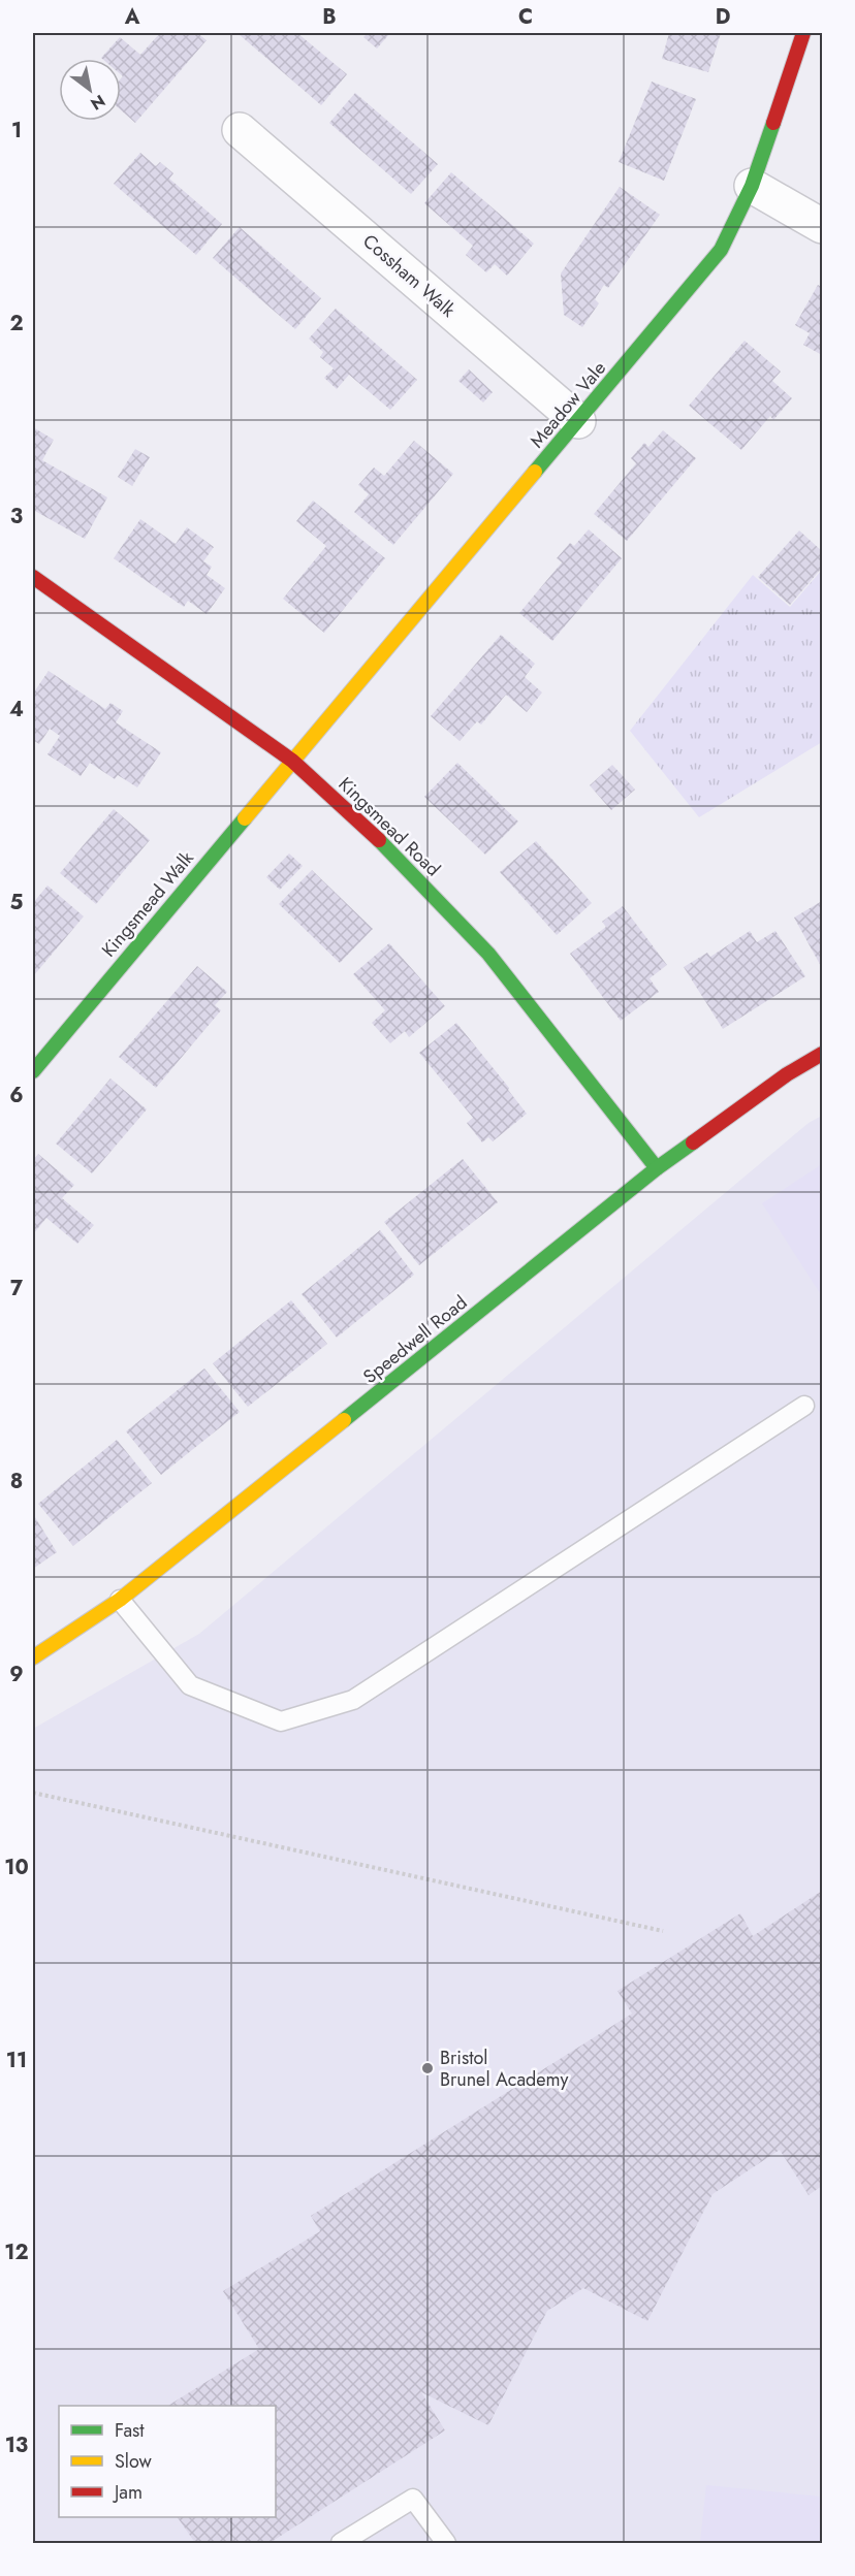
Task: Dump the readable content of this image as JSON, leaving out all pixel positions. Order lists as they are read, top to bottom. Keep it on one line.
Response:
{"streets":{"street":["Cossham Walk","Meadow Vale","Kingsmead Road","Kingsmead Walk","Speedwell Road"]},"crossings":[["Cossham Walk","Meadow Vale"],["Meadow Vale","Kingsmead Road"],["Meadow Vale","Kingsmead Walk"],["Kingsmead Road","Kingsmead Walk"],["Kingsmead Road","Speedwell Road"]],"places":["Bristol Brunel Academy"],"legend":["Fast","Slow","Jam"],"north":"bottom right","grid":{"columns":["A","B","C","D"],"rows":["1","2","3","4","5","6","7","8","9","10","11","12","13"]}}
